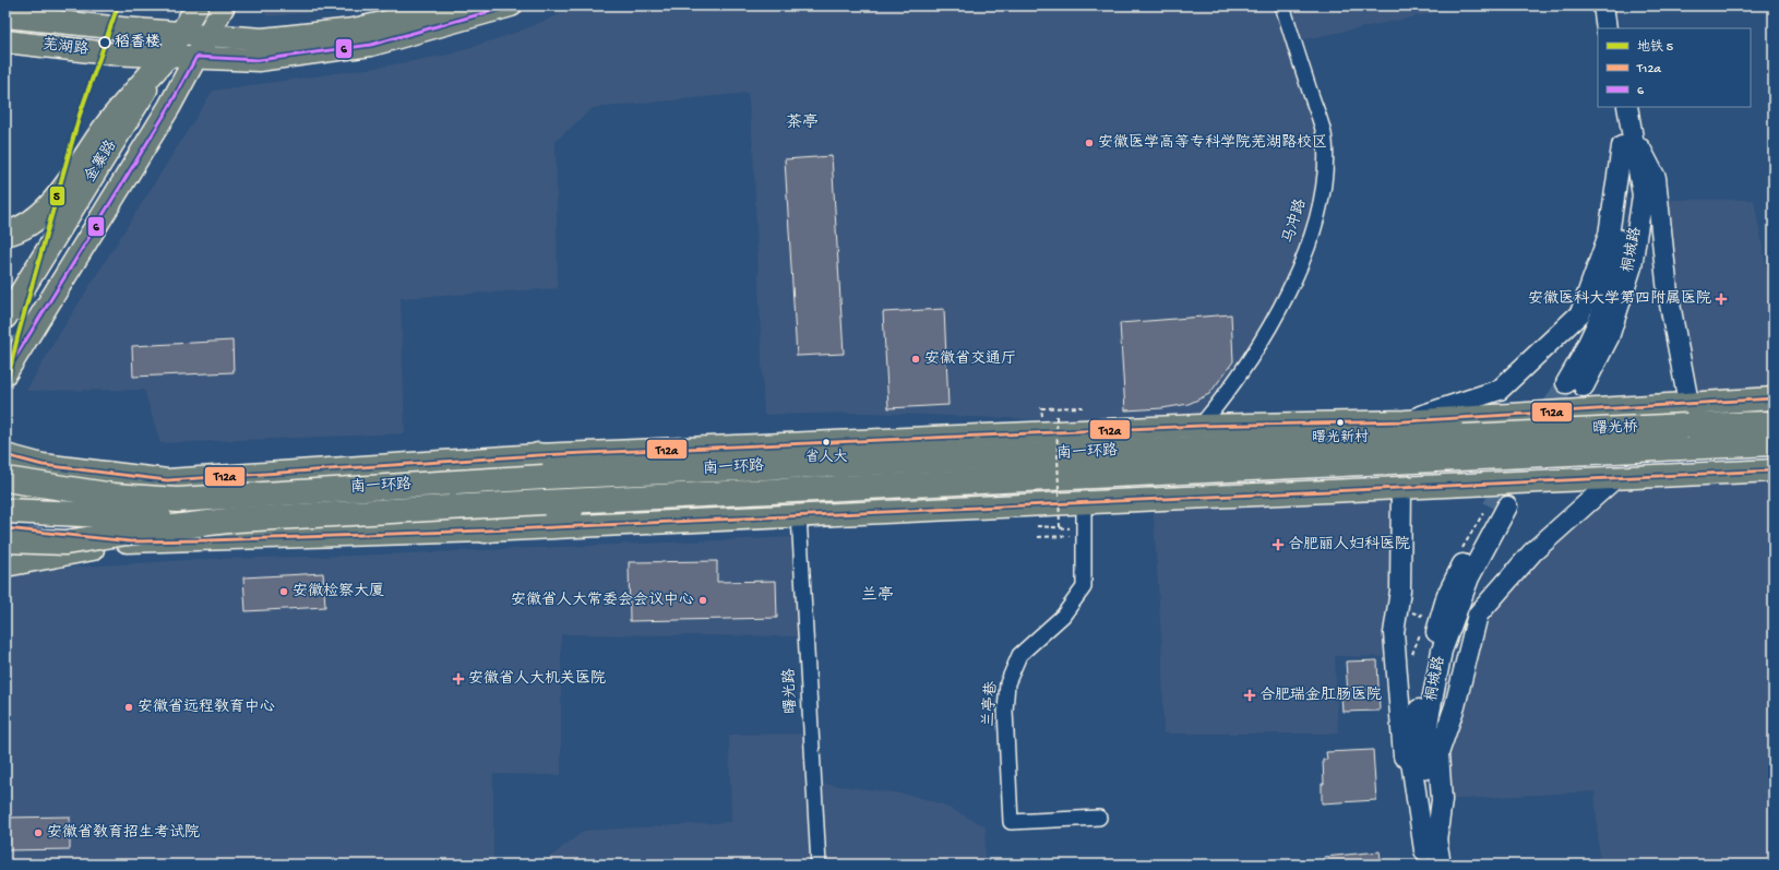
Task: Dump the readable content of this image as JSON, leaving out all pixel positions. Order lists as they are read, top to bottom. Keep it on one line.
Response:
{"streets":{"highway":["曙光桥","南一环路"],"main road":["芜湖路","金寨路"],"street":["马冲路","桐城路","曙光路","兰亭巷"]},"crossings":[["芜湖路","金寨路"],["曙光桥","南一环路"]],"districts":["茶亭","兰亭"],"places":{"other":["稻香楼","安徽医学高等专科学院芜湖路校区","安徽省交通厅","曙光新村","省人大","安徽检察大厦","安徽省人大常委会会议中心","安徽省远程教育中心","安徽省教育招生考试院"],"health":["安徽医科大学第四附属医院","合肥丽人妇科医院","安徽省人大机关医院","合肥瑞金肛肠医院"]},"lines":["metro line 5","transit line 6","transit line T12a"],"legend":["地铁 5","T12a","6"]}
